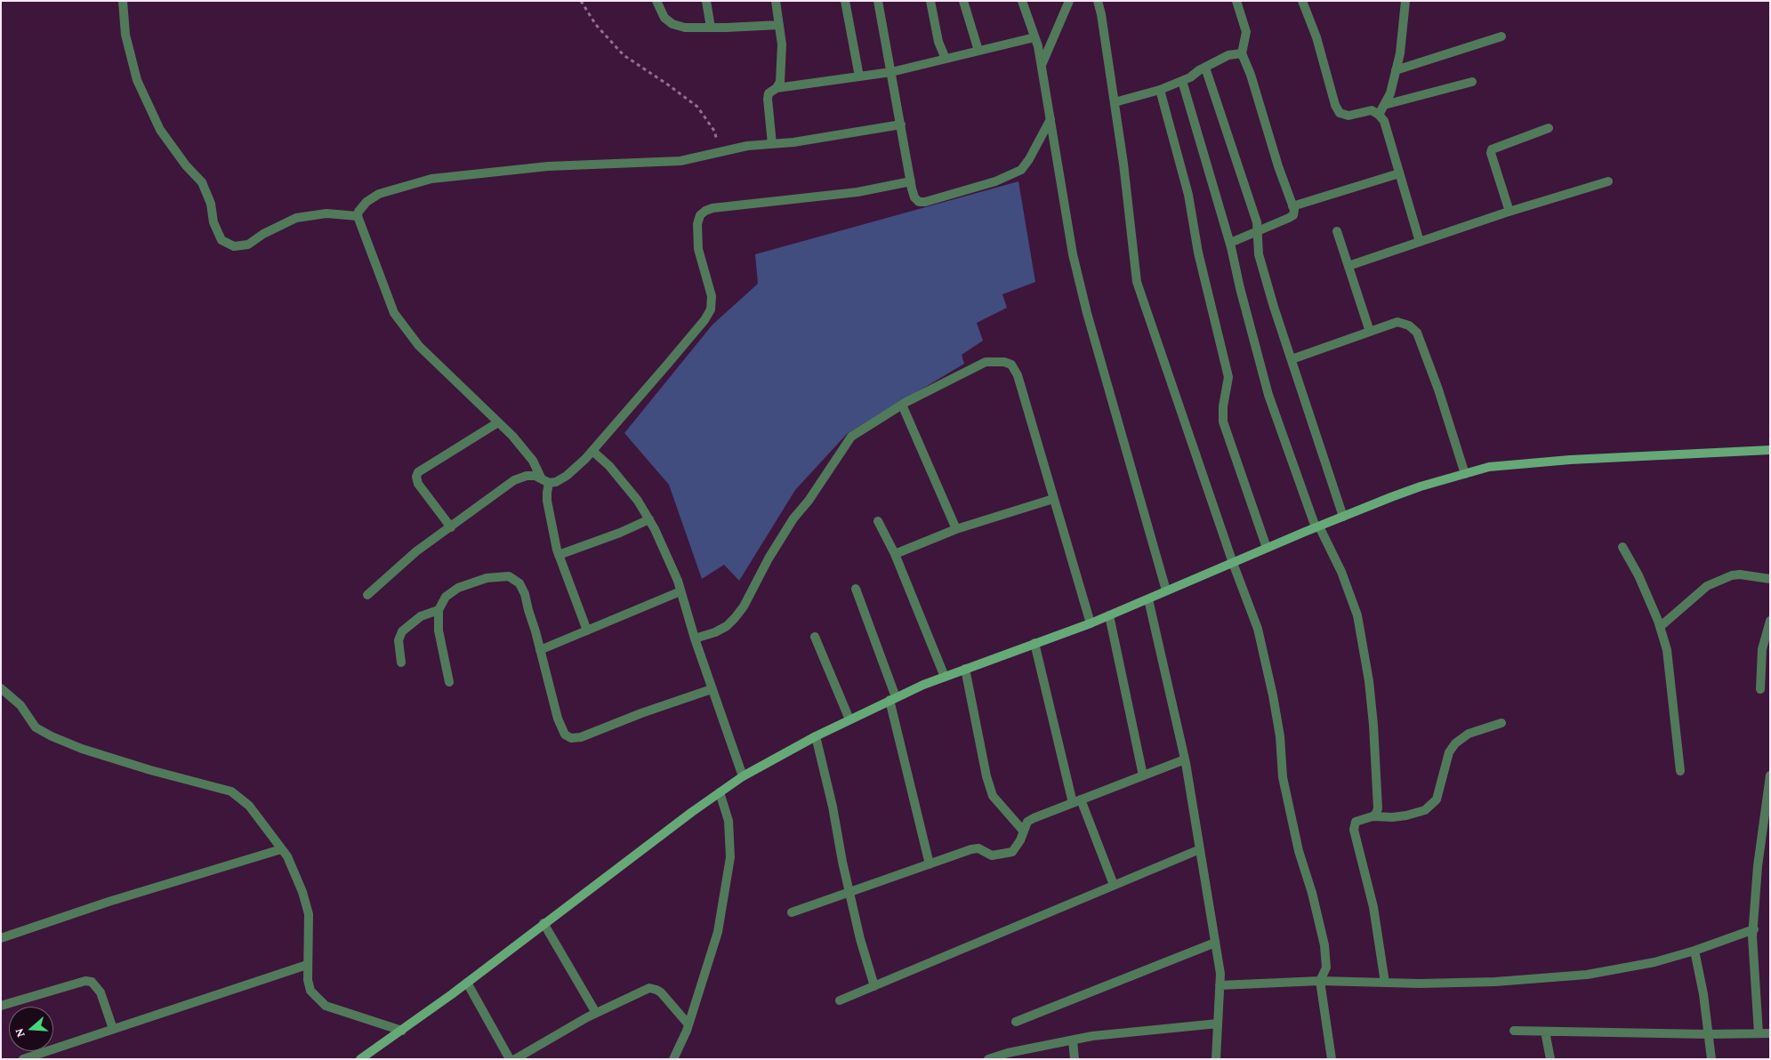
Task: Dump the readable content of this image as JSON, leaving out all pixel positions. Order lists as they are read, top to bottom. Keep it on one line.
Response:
{"north":"left"}
